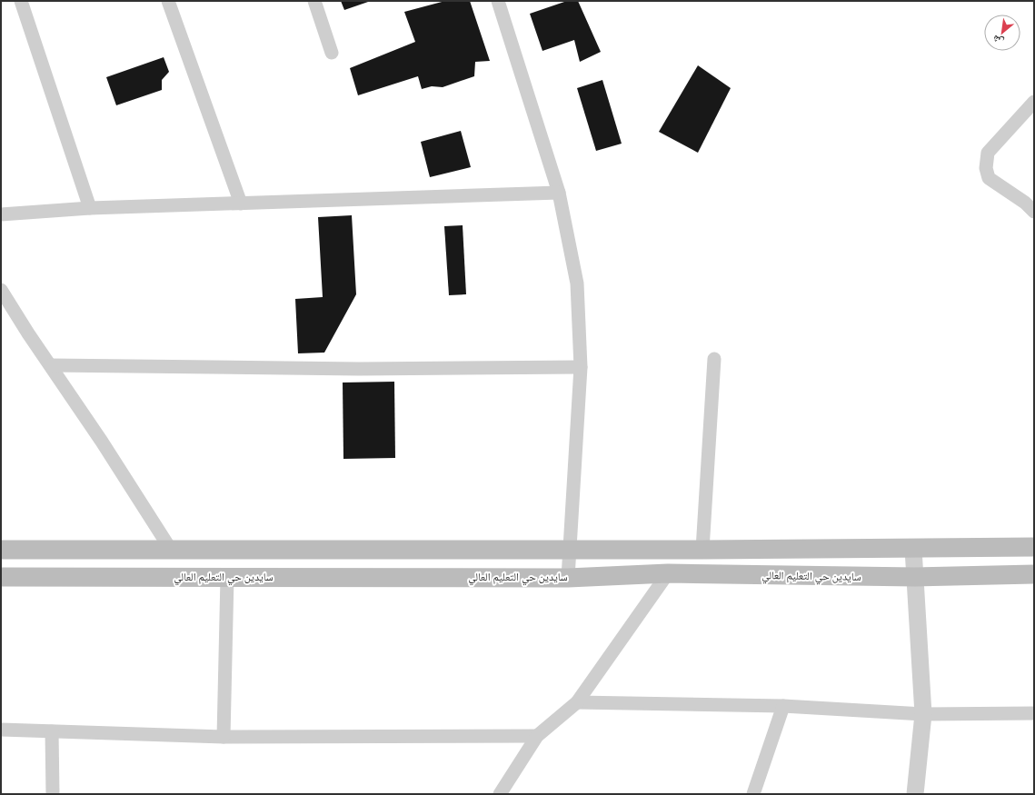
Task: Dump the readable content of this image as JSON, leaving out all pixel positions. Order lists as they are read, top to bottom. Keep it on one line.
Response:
{"streets":{"main road":["سايدين حي التعليم العالي"]},"north":"bottom left"}
